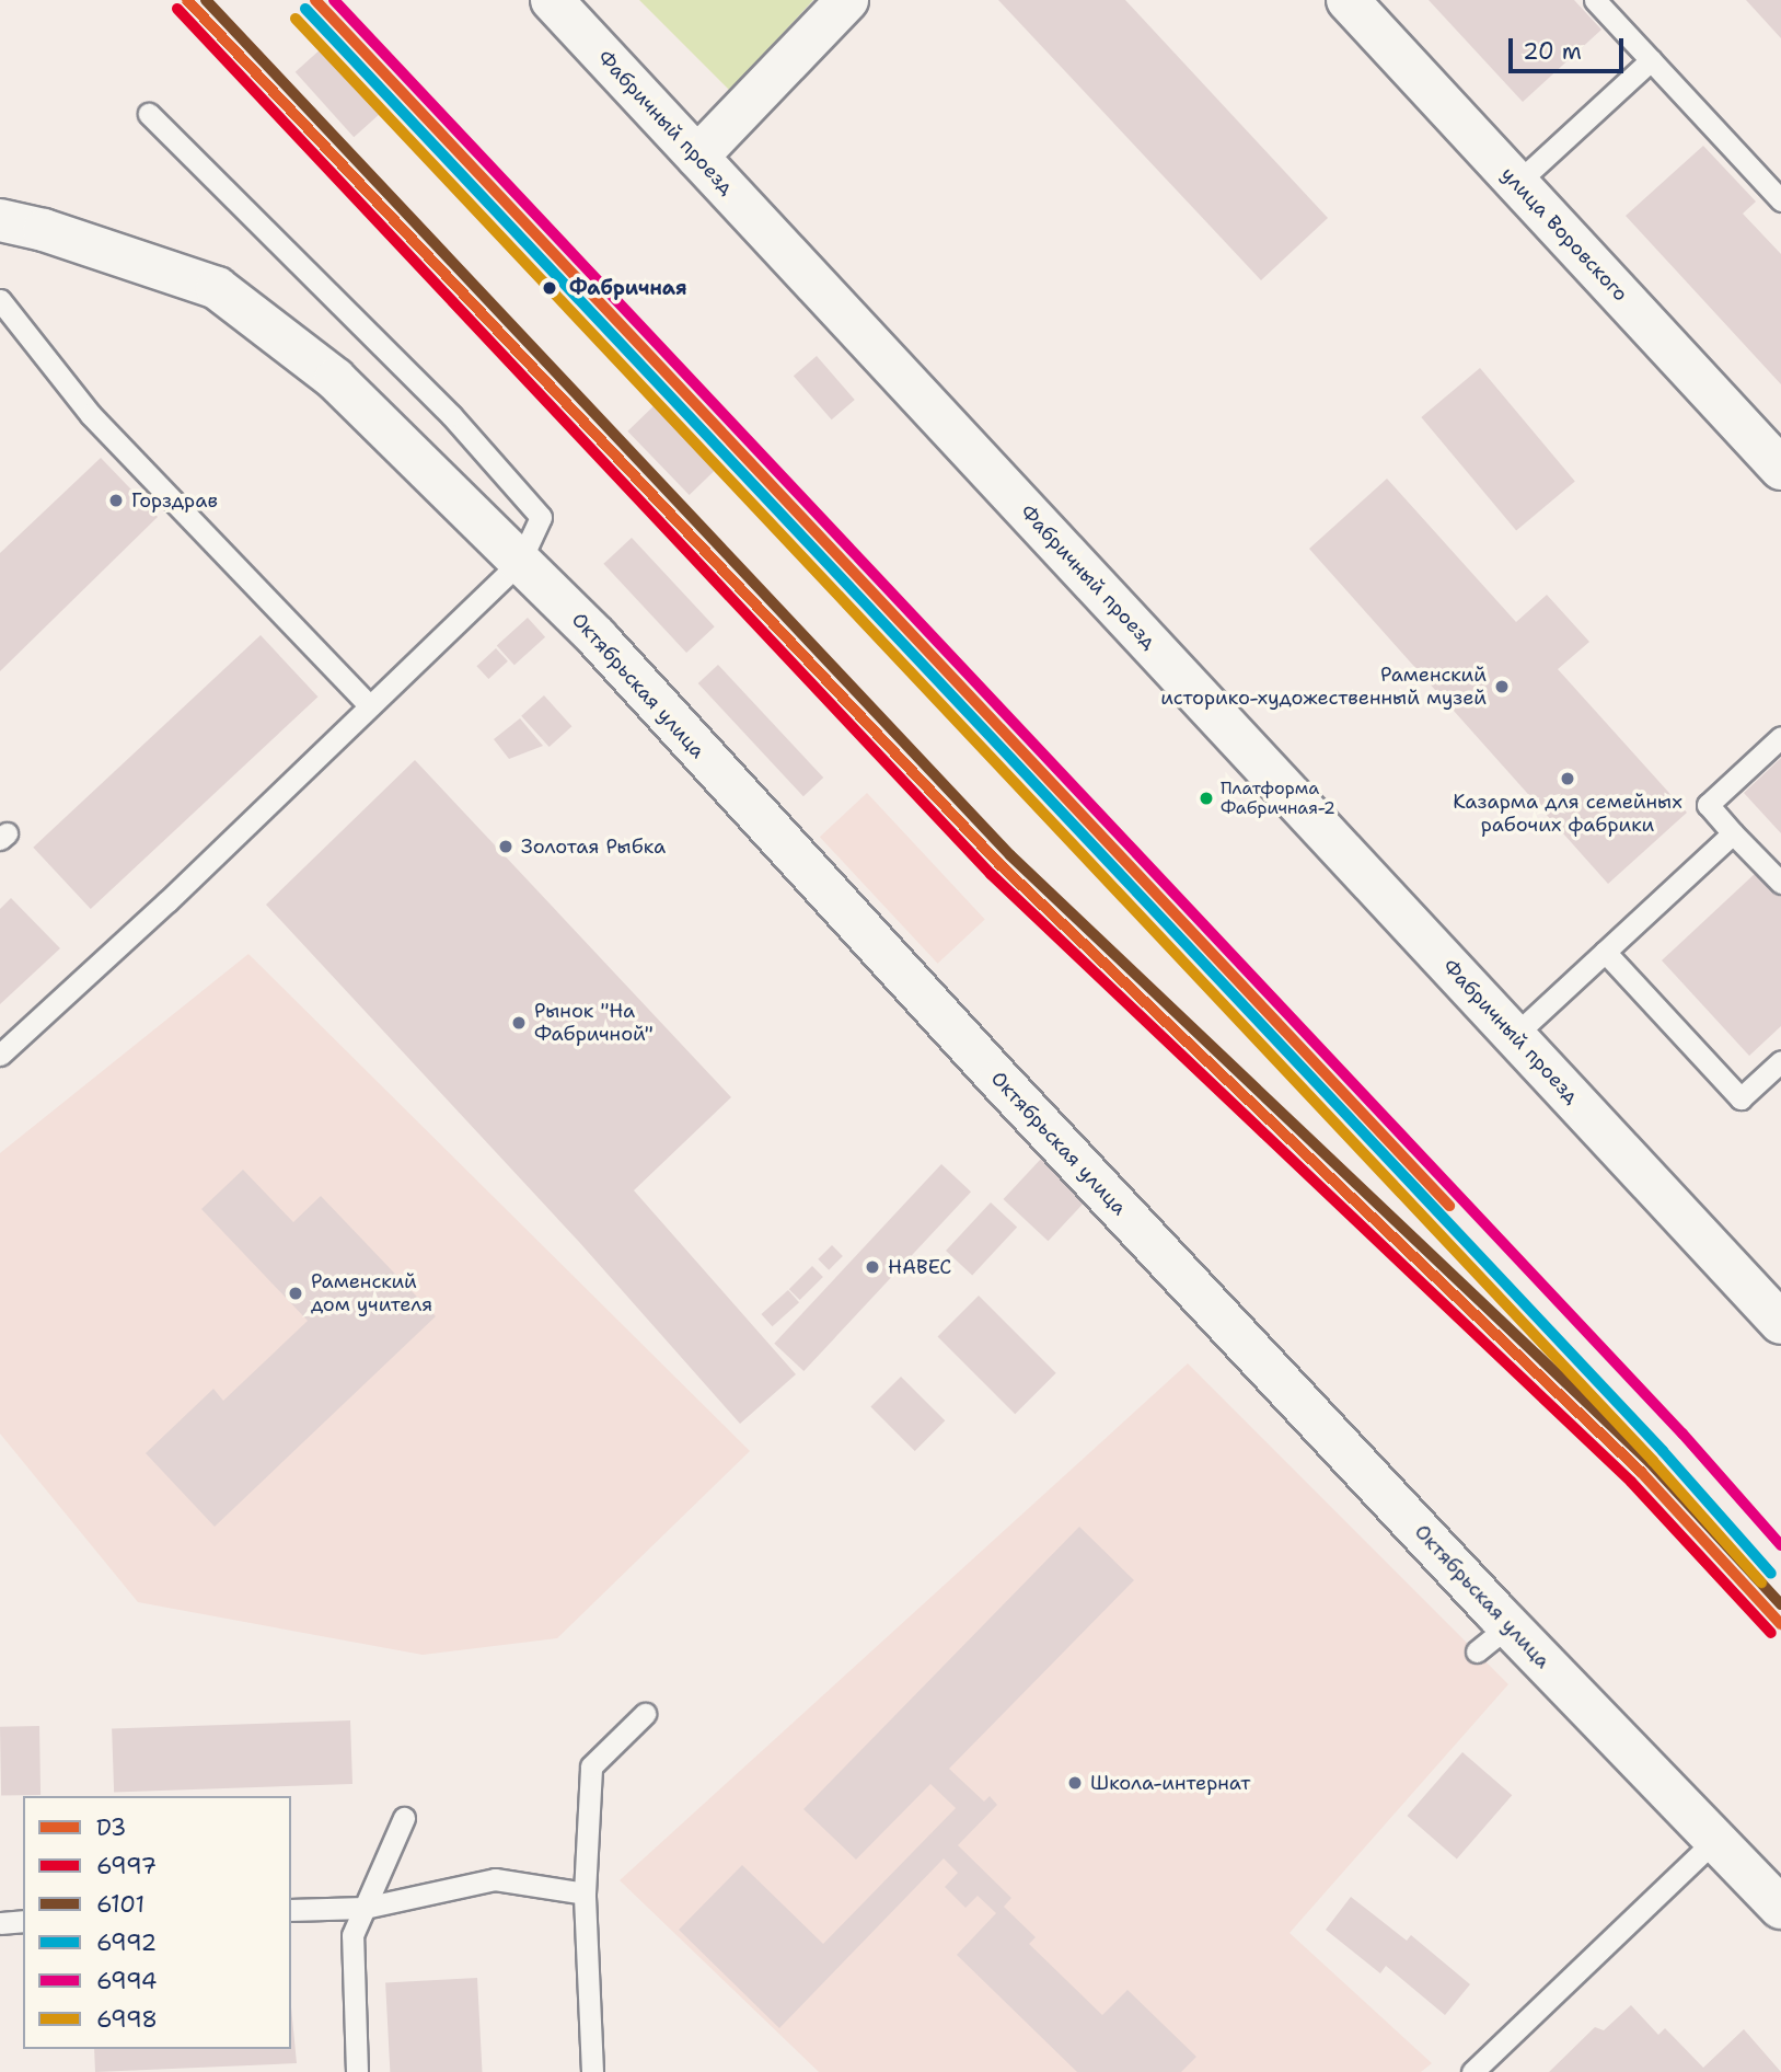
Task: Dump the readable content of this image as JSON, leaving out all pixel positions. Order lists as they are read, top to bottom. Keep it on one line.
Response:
{"streets":{"street":["Фабричный проезд","улица Воровского","Октябрьская улица"]},"places":["Фабричная","Горздрав","Раменский историко-художественный музей","Казарма для семейных рабочих фабрики","Платформа Фабричная-2","Золотая Рыбка","Рынок \"На Фабричной\"","НАВЕС","Раменский дом учителя","Школа-интернат"],"lines":["transit line D3","transit line 6101","transit line 6994","transit line 6997","transit line 6992","transit line 6998"],"legend":["D3","6997","6101","6992","6994","6998"],"scale_bar":"20 m"}
